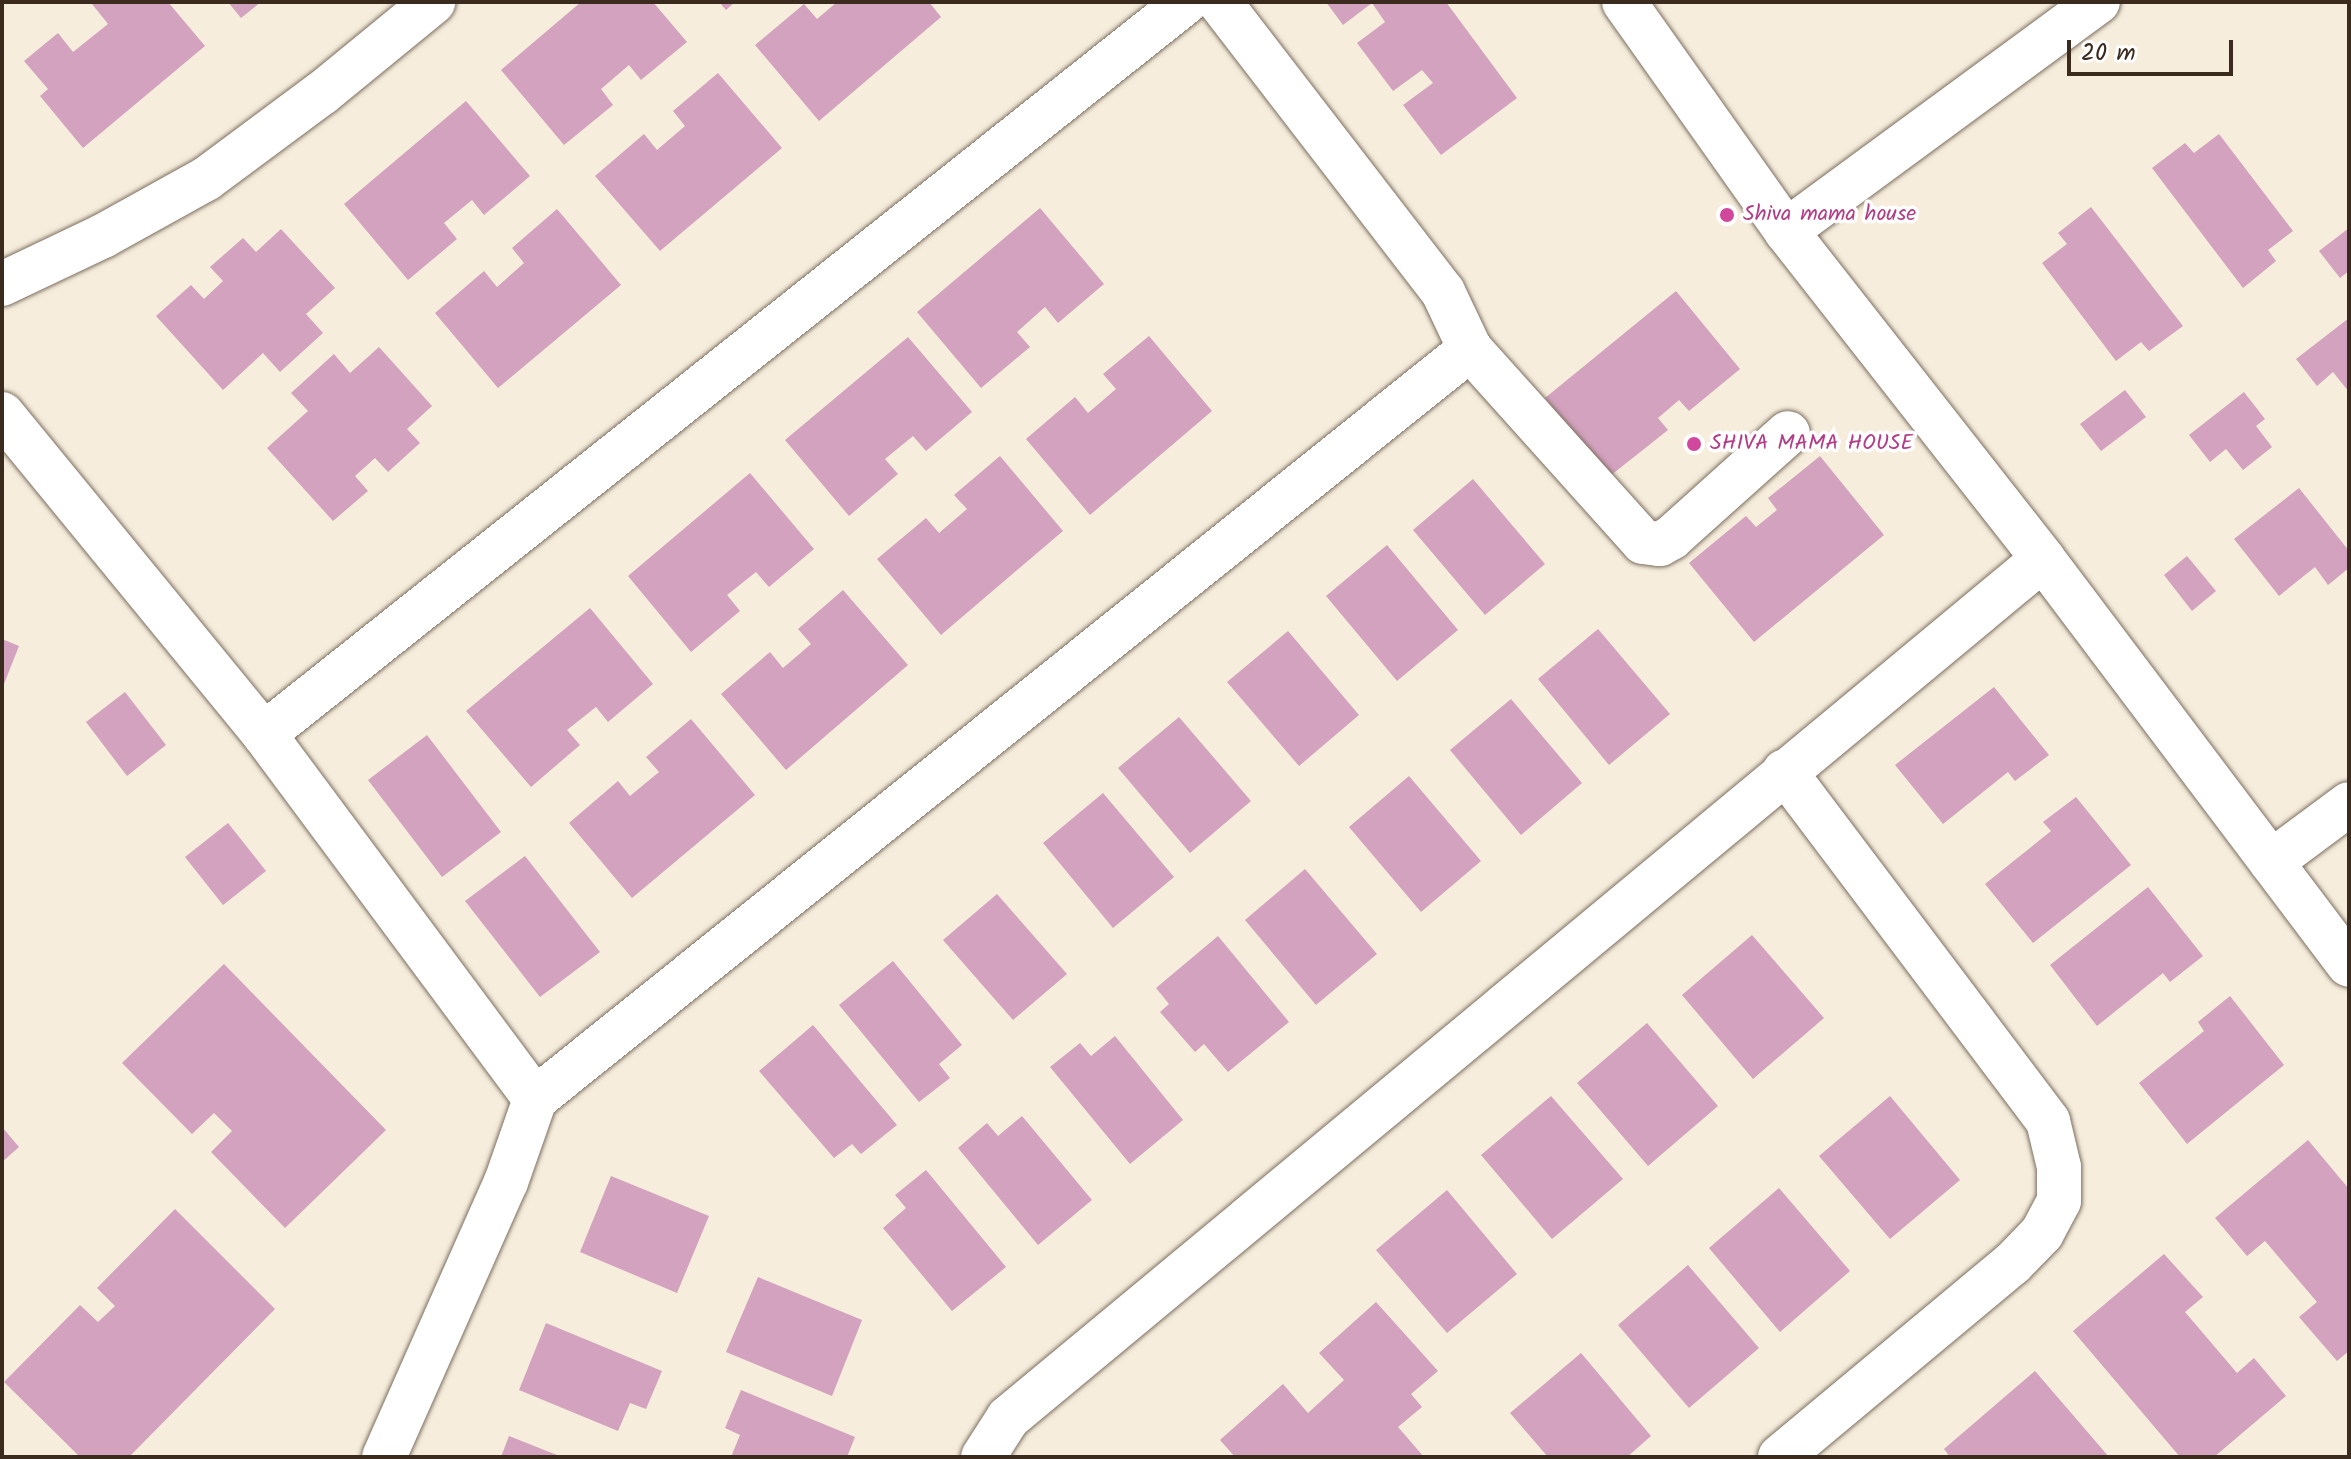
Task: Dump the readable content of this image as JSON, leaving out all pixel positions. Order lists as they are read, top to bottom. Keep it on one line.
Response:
{"places":["Shiva mama house","SHIVA MAMA HOUSE"],"scale_bar":"20 m"}
